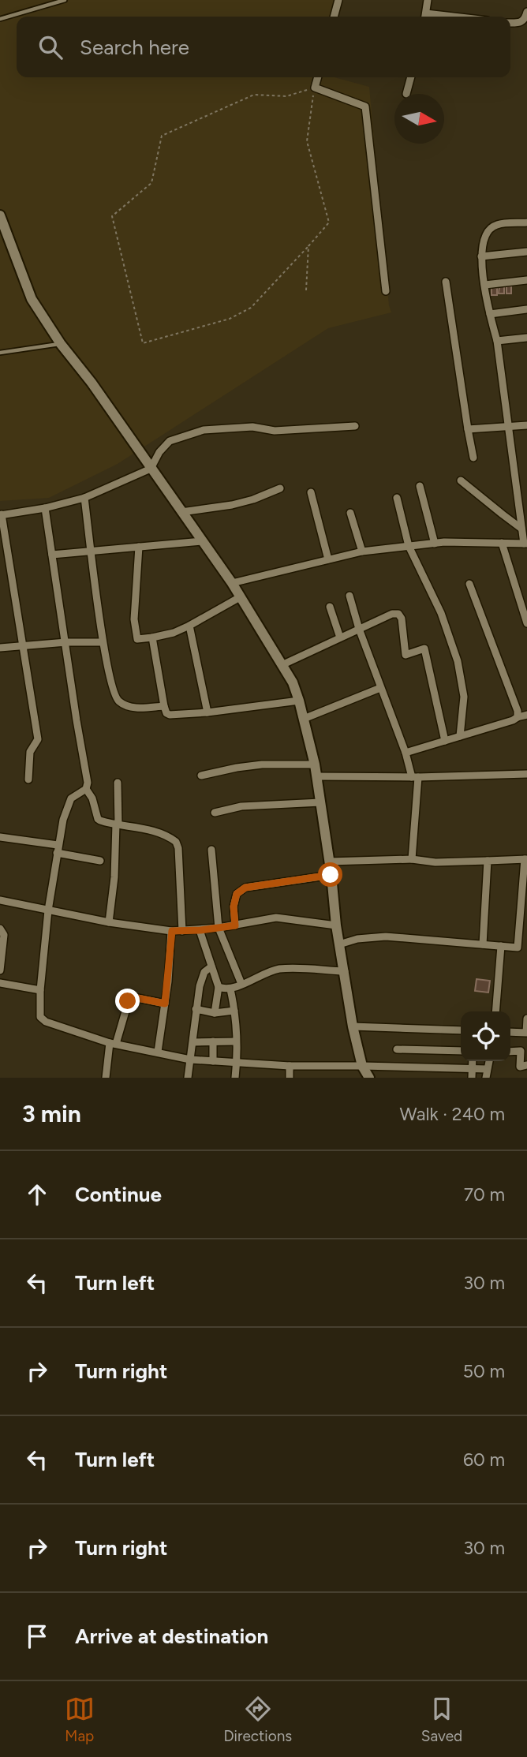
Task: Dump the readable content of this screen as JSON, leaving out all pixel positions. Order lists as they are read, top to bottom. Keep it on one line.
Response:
{"north":"right","page":{"search":"Search here","heading":["3 min","Walk · 240 m"],"list":[["Continue","70 m"],["Turn left","30 m"],["Turn right","50 m"],["Turn left","60 m"],["Turn right","30 m"],"Arrive at destination"],"nav":["Map","Directions","Saved"]}}
